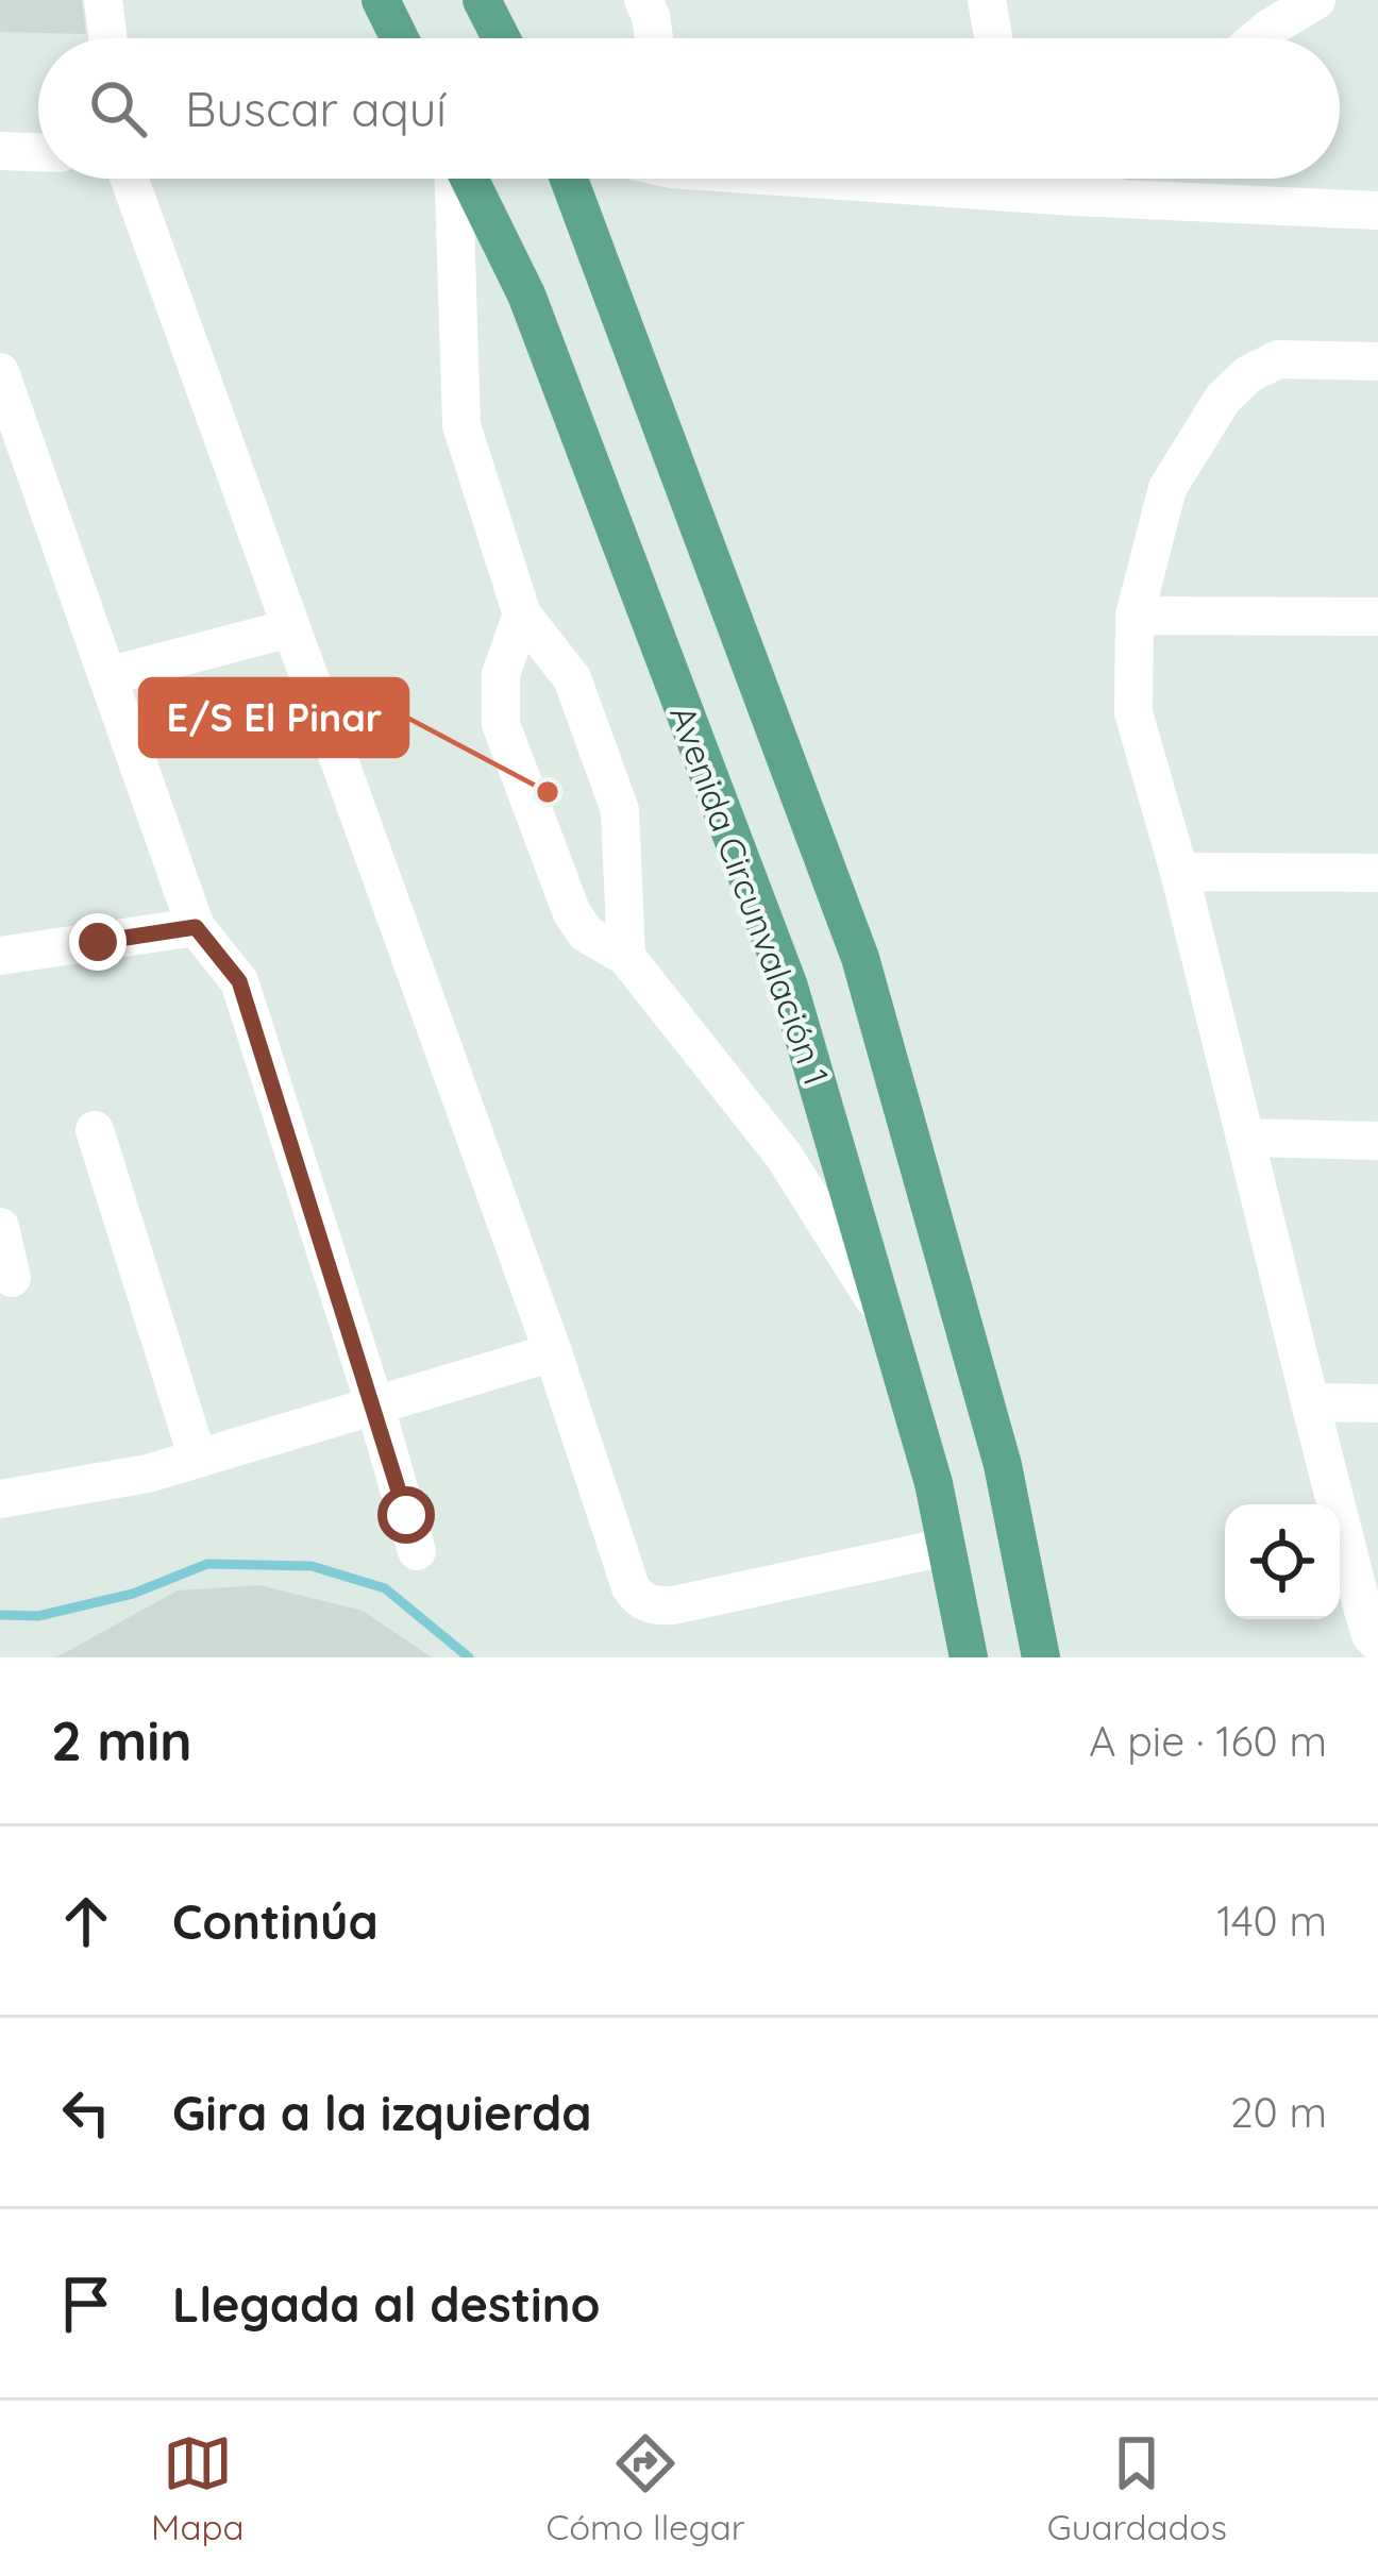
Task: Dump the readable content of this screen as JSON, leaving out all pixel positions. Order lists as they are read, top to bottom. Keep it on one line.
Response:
{"streets":{"main road":["Avenida Circunvalación 1"]},"places":["E/S El Pinar"],"page":{"search":"Buscar aquí","heading":["2 min","A pie · 160 m"],"list":[["Continúa","140 m"],["Gira a la izquierda","20 m"],"Llegada al destino"],"nav":["Mapa","Cómo llegar","Guardados"]}}
